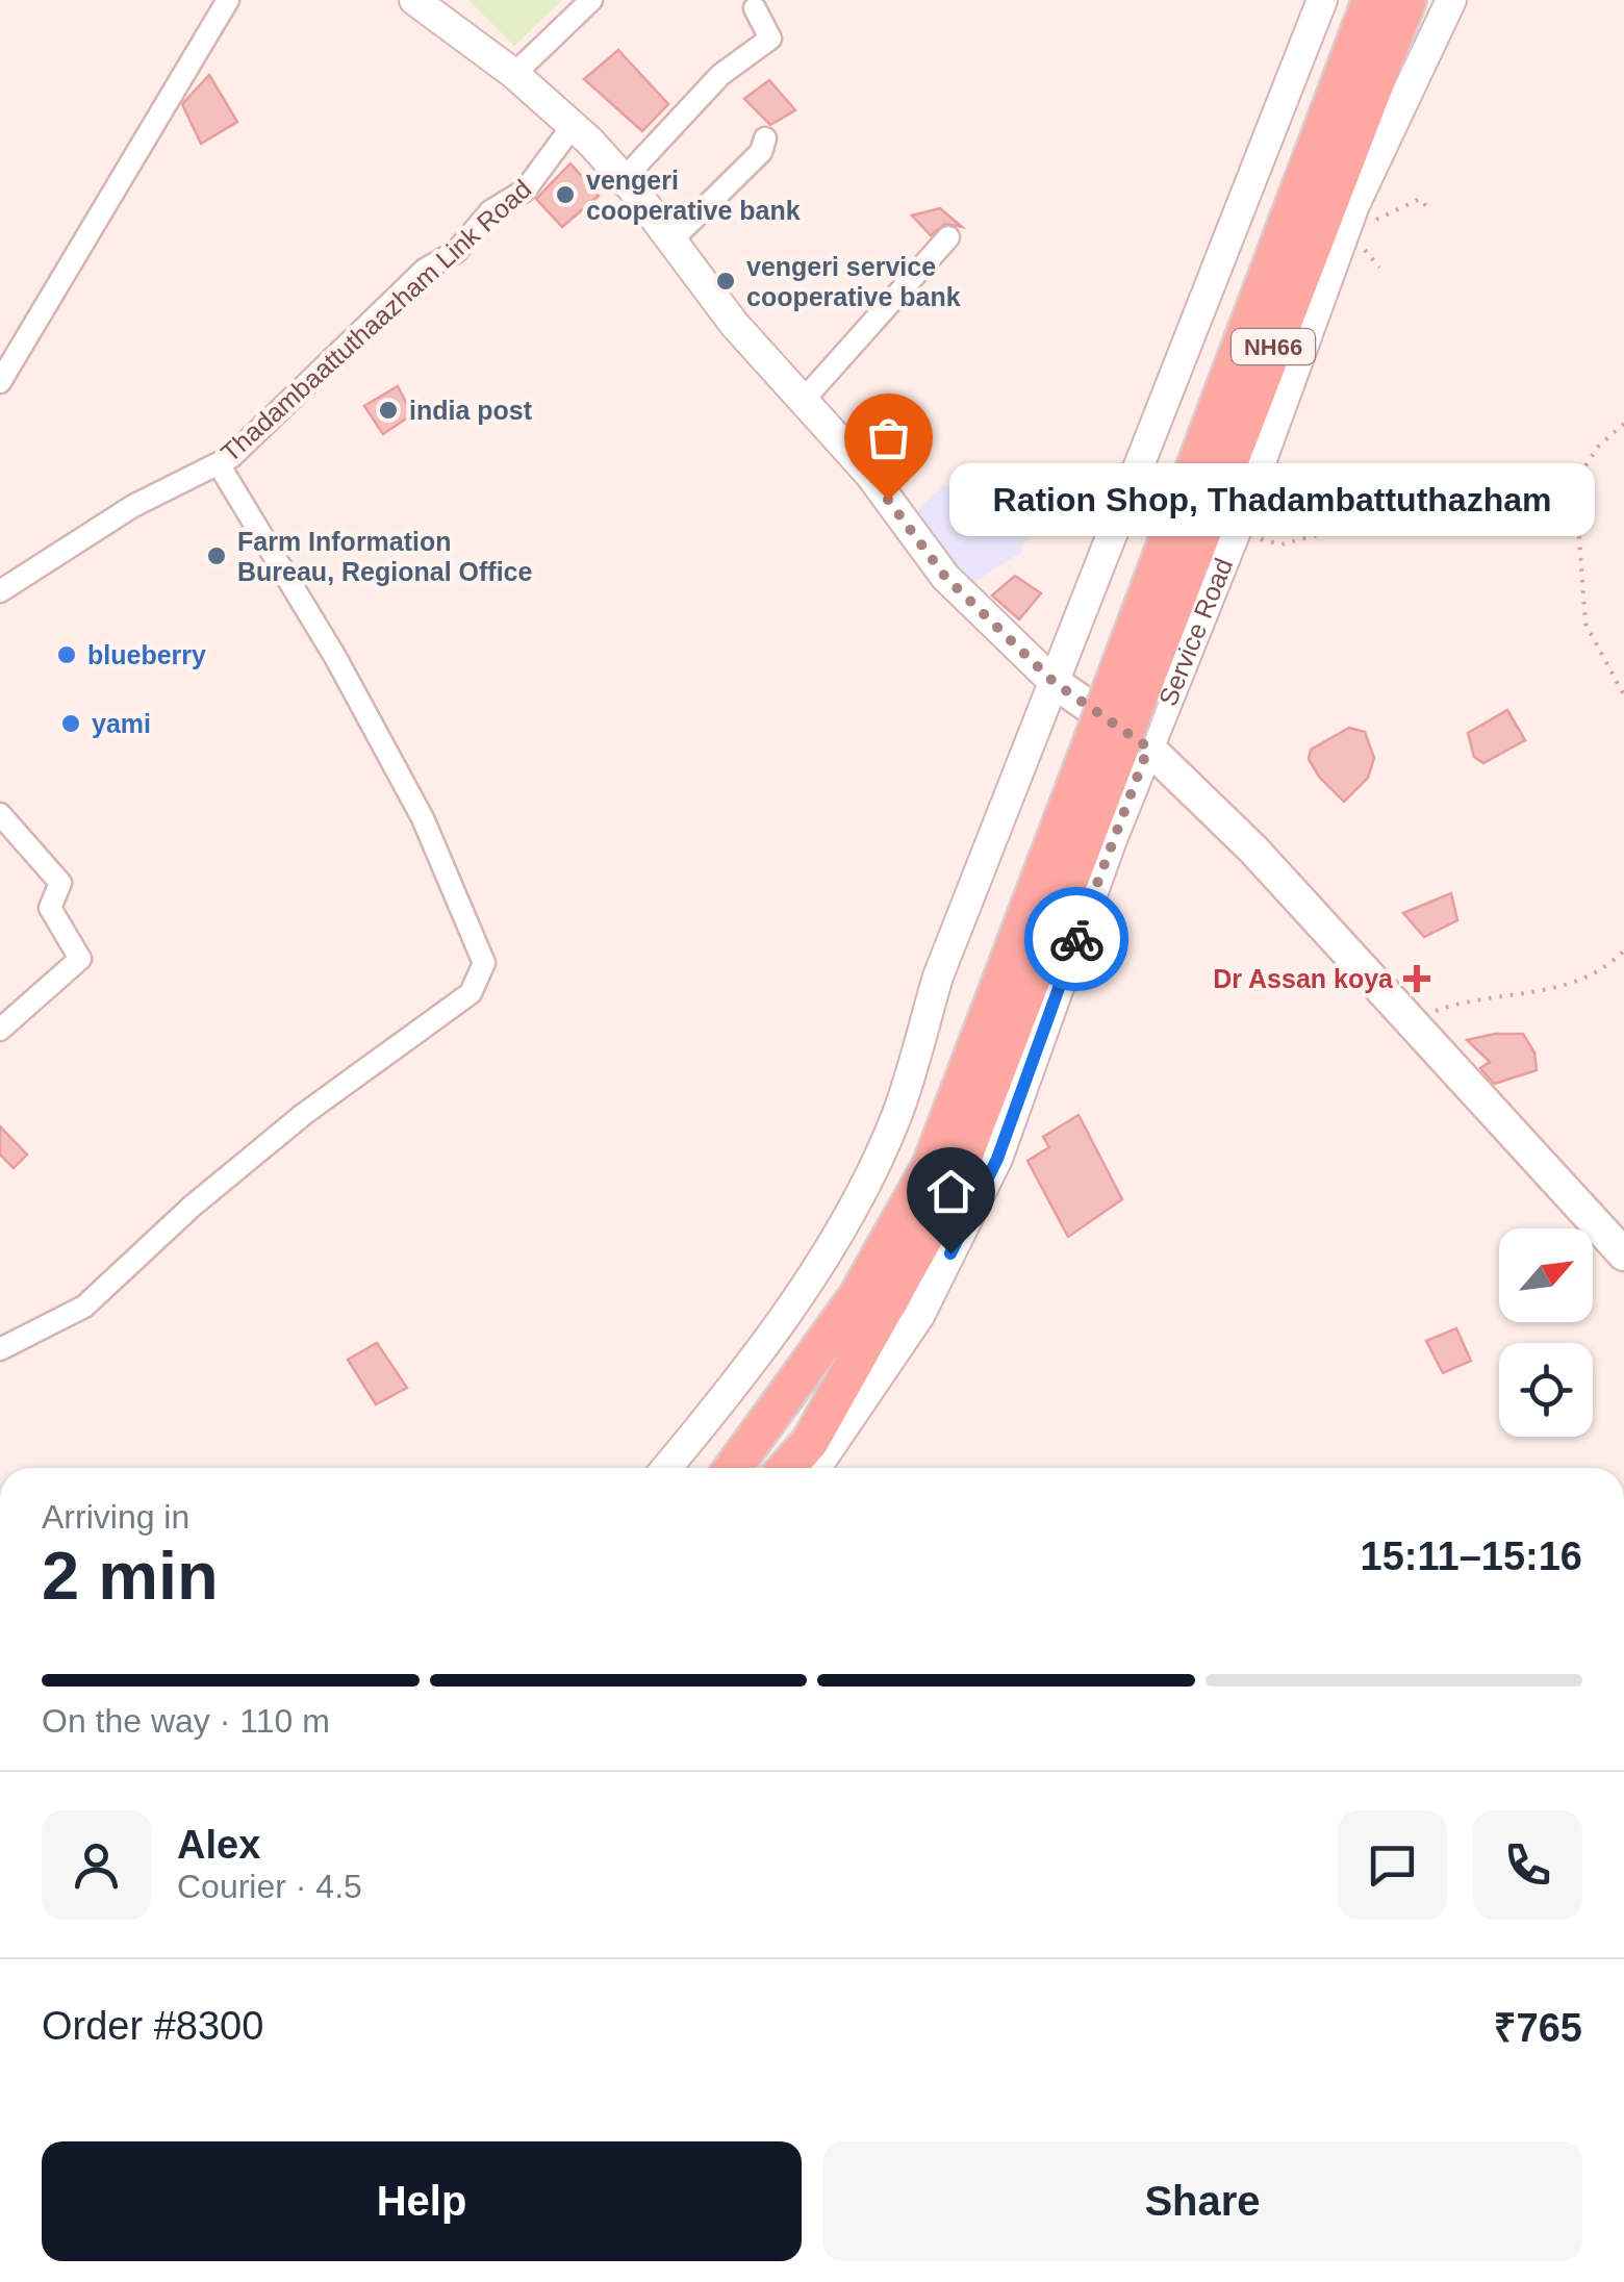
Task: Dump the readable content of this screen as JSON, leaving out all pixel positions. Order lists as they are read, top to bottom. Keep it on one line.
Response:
{"streets":{"highway":["NH66"],"street":["Thadambaattuthaazham Link Road","Service Road"]},"crossings":[["NH66","Service Road"]],"places":{"other":["vengeri cooperative bank","vengeri service cooperative bank","india post","Ration Shop, Thadambattuthazham","Farm Information Bureau, Regional Office","blueberry","yami"],"health":["Dr Assan koya"]},"north":"top right","page":{"bubble":"Ration Shop, Thadambattuthazham","heading":["2 min","Arriving in","15:11–15:16"],"panel":["Alex","Courier · 4.5","Order #8300","₹765"],"bar":"On the way · 110 m","buttons":["Help","Share"]}}
